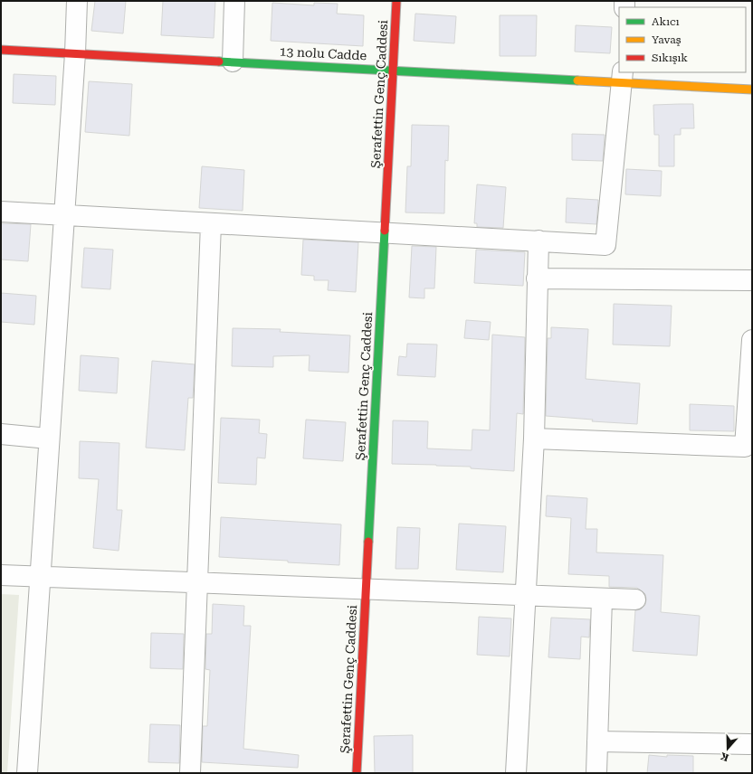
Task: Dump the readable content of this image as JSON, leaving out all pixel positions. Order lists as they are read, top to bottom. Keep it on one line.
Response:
{"streets":{"street":["13 nolu Cadde","Şerafettin Genç Caddesi"]},"crossings":[["13 nolu Cadde","Şerafettin Genç Caddesi"]],"legend":["Akıcı","Yavaş","Sıkışık"],"north":"bottom"}
